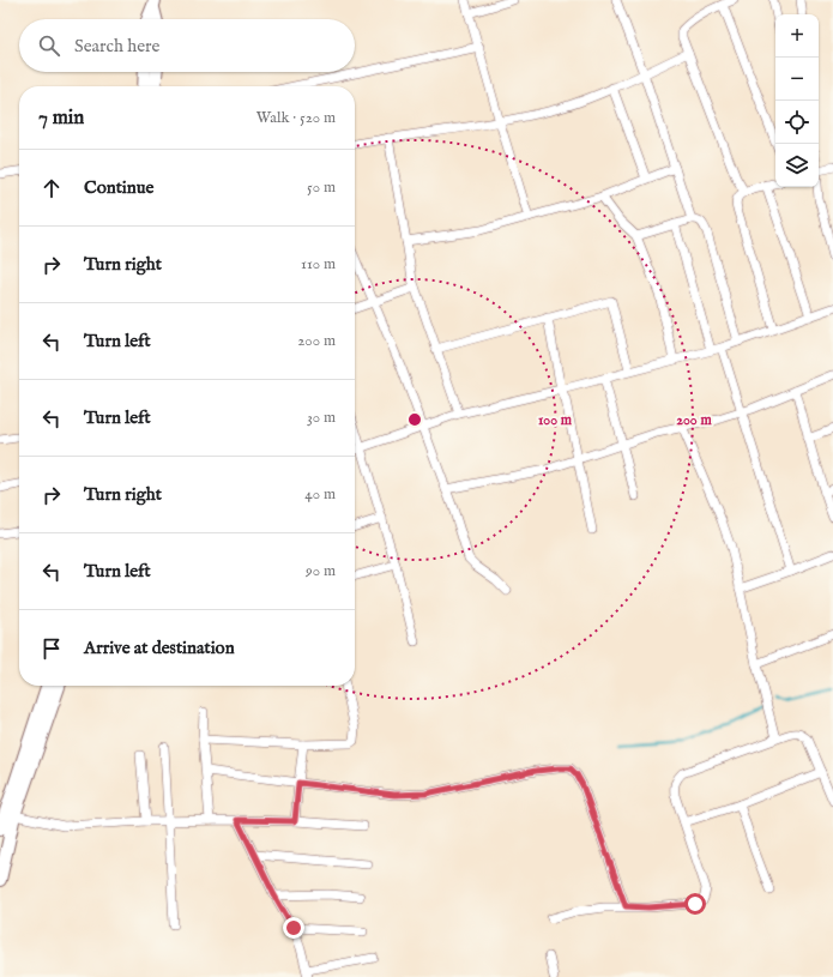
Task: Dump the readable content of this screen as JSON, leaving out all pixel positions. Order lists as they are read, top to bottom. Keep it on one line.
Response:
{"page":{"map_buttons":["+","−"],"search":"Search here","heading":["7 min","Walk · 520 m"],"list":[["Continue","50 m"],["Turn right","110 m"],["Turn left","200 m"],["Turn left","30 m"],["Turn right","40 m"],["Turn left","90 m"],"Arrive at destination"]},"rings":["100 m","200 m"]}
